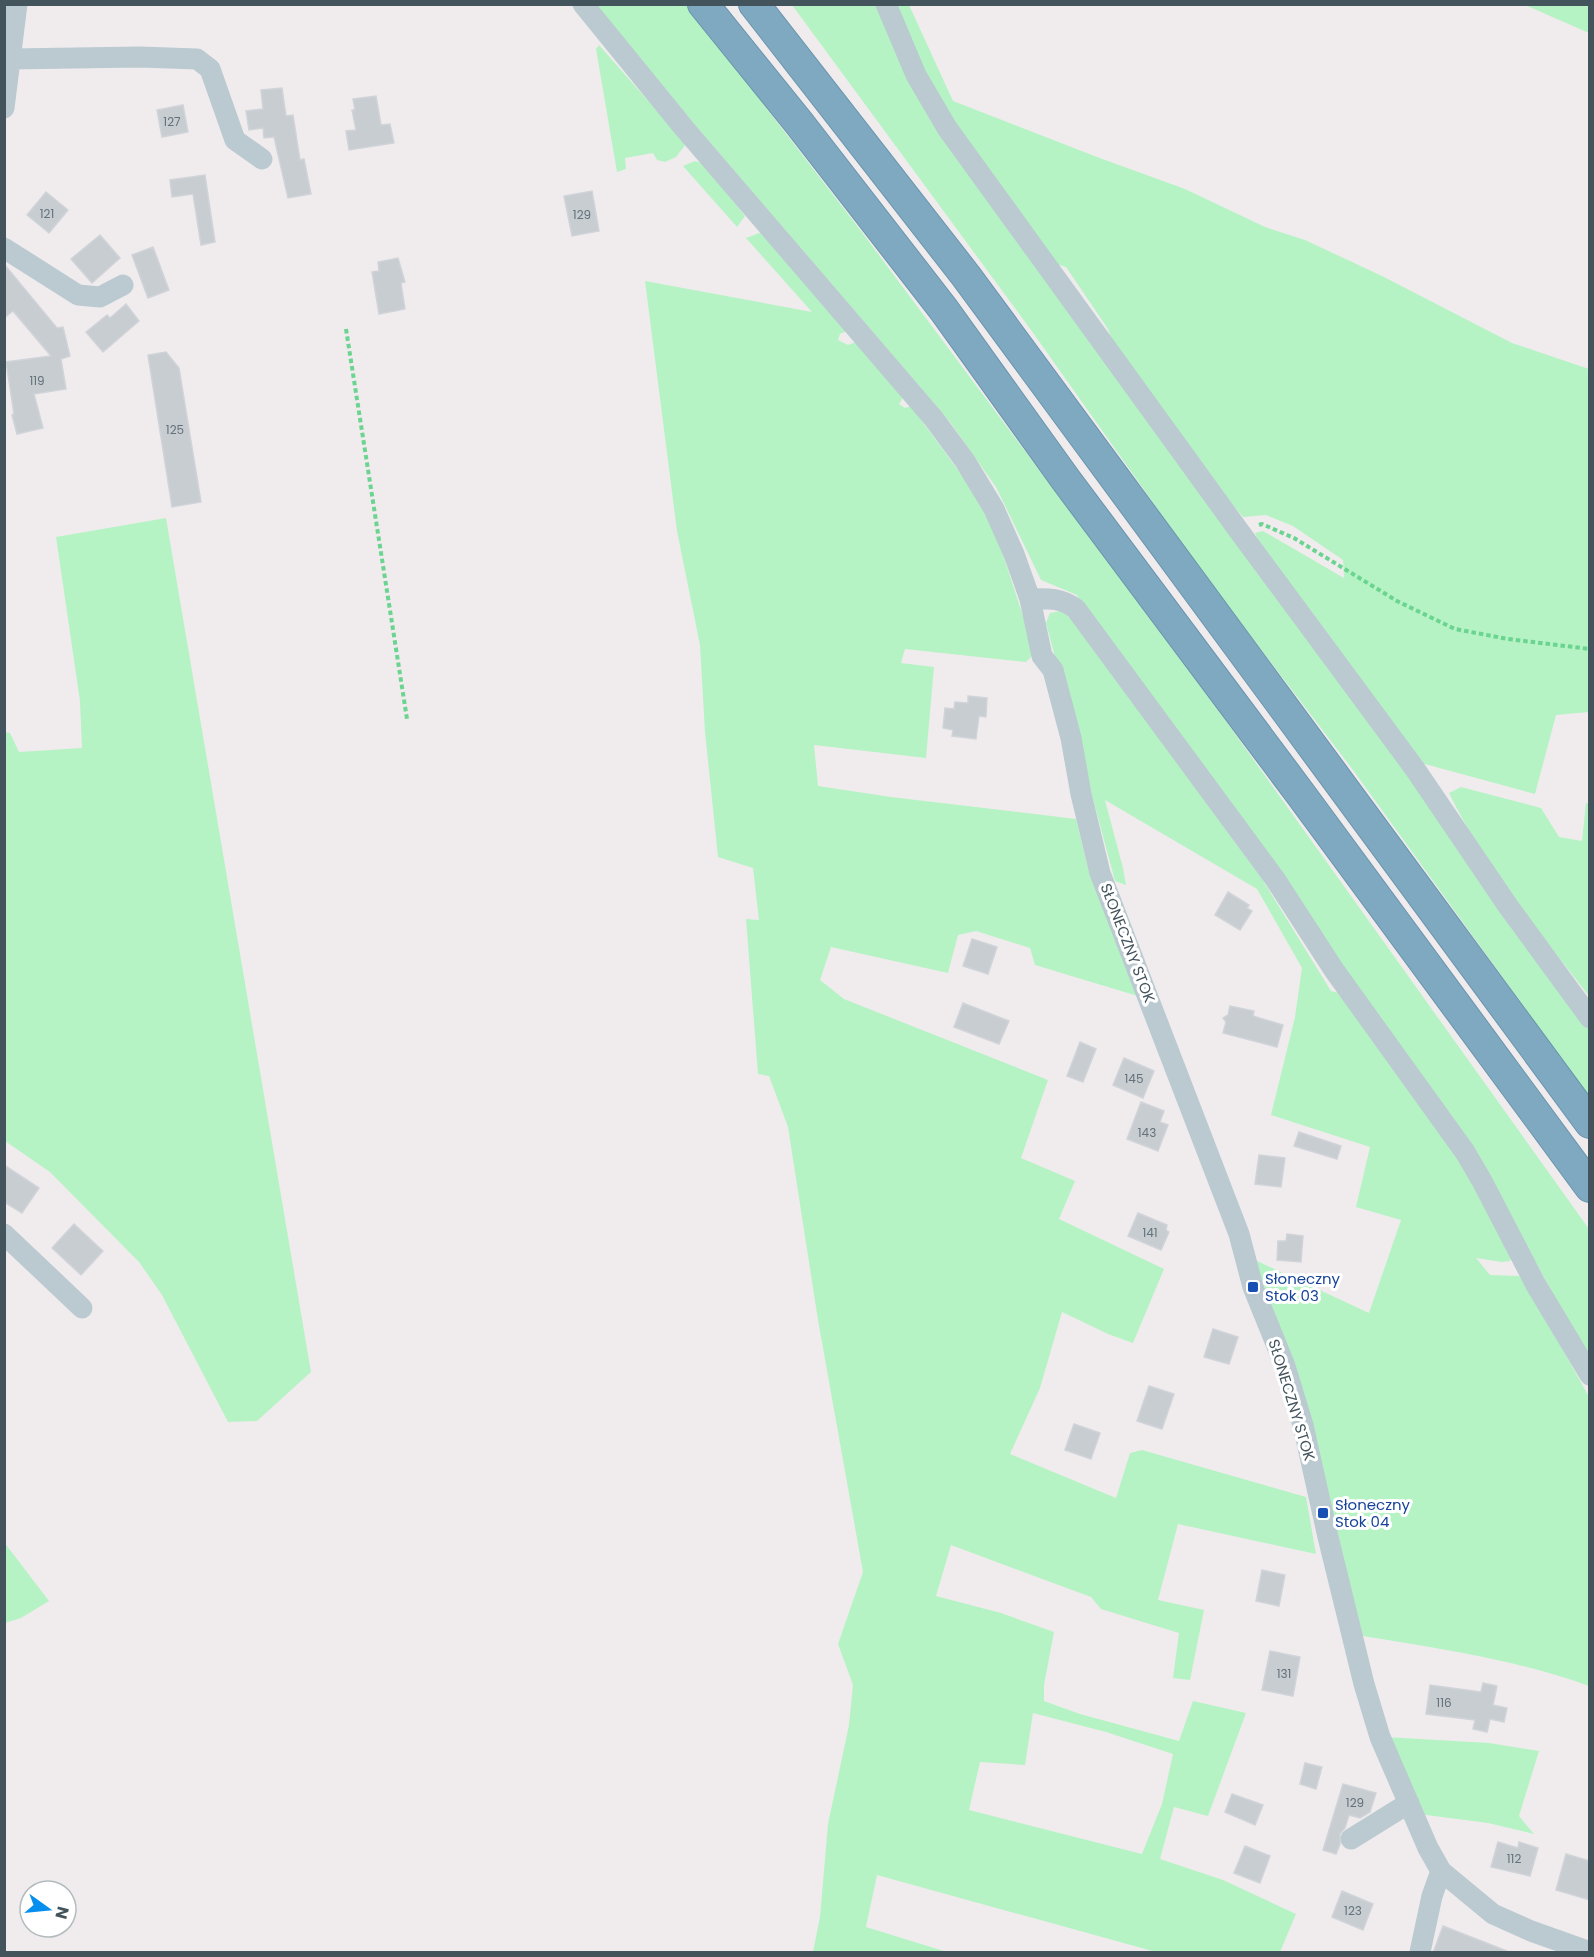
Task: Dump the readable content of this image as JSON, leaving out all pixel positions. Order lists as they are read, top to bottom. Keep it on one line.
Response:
{"streets":{"street":["SŁONECZNY STOK"]},"places":{"transit":["Słoneczny Stok 03","Słoneczny Stok 04"]},"house_numbers":["127","121","129","119","125","145","143","141","131","116","129","112","123"],"north":"right"}
